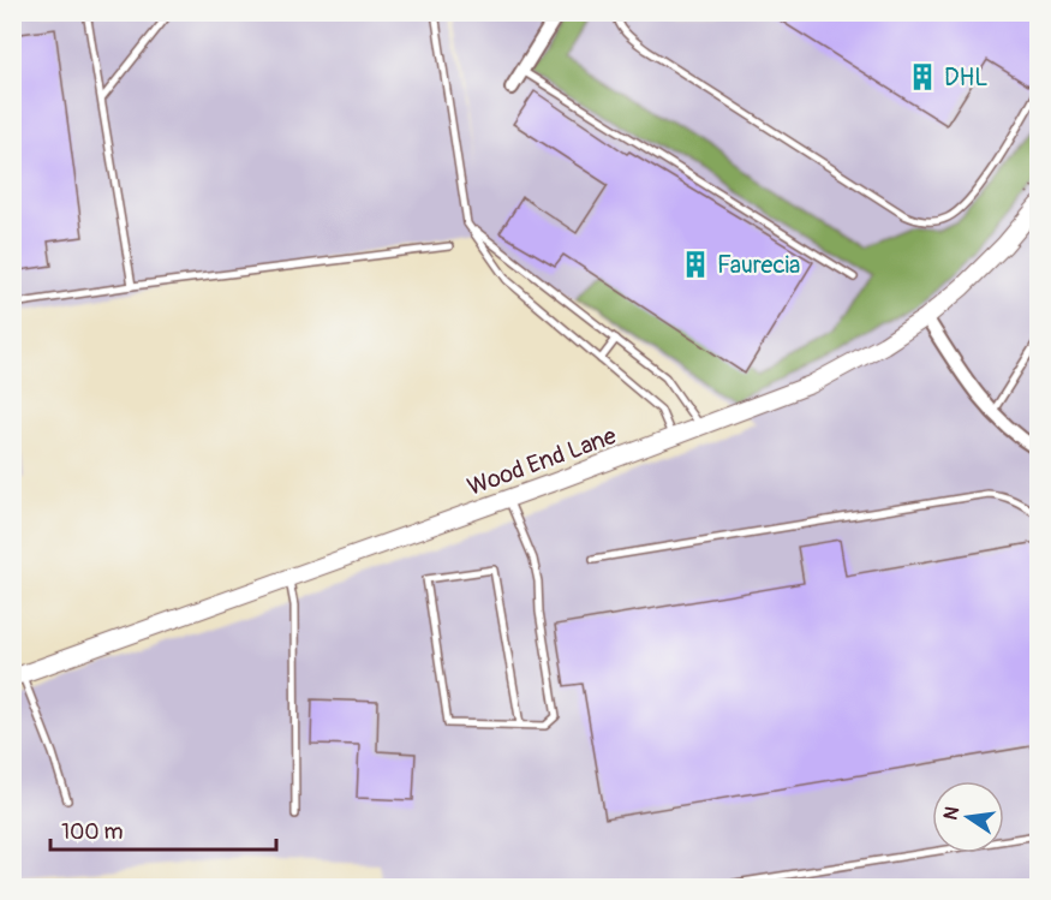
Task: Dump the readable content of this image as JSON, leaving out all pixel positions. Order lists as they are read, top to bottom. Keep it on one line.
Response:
{"streets":{"street":["Wood End Lane"]},"places":{"building":["DHL","Faurecia"]},"scale_bar":"100 m","north":"left"}
